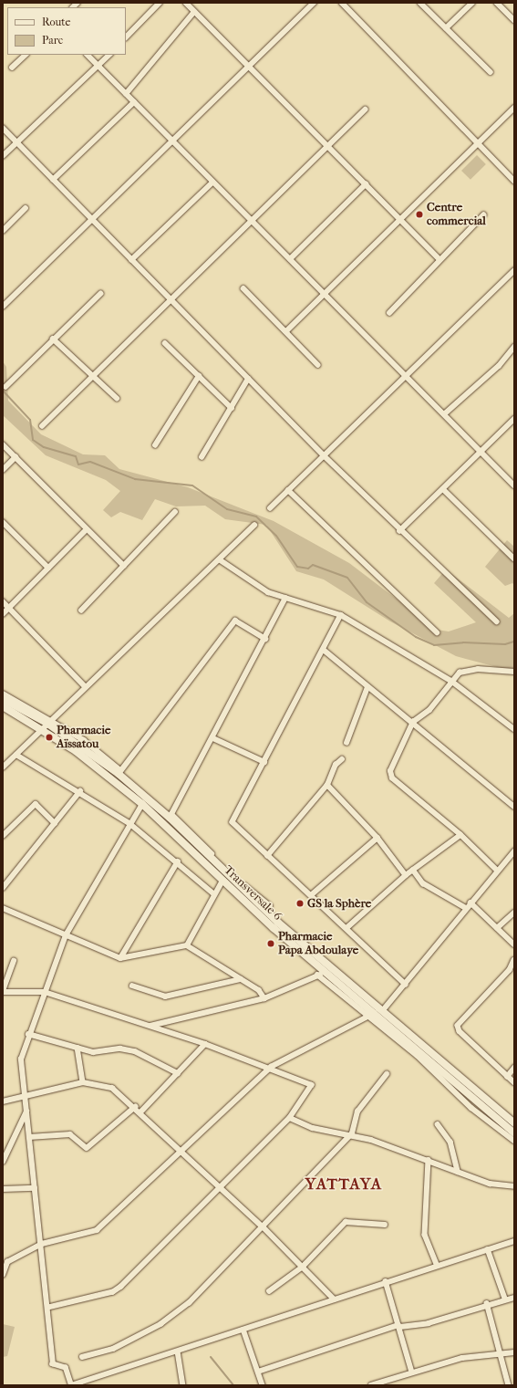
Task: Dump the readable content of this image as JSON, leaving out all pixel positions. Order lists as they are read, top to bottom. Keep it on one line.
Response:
{"streets":{"main road":["Transversale 6"]},"districts":["YATTAYA"],"places":["Centre commercial","Pharmacie Aïssatou","GS la Sphère","Pharmacie Papa Abdoulaye"],"legend":["Route","Parc"]}
